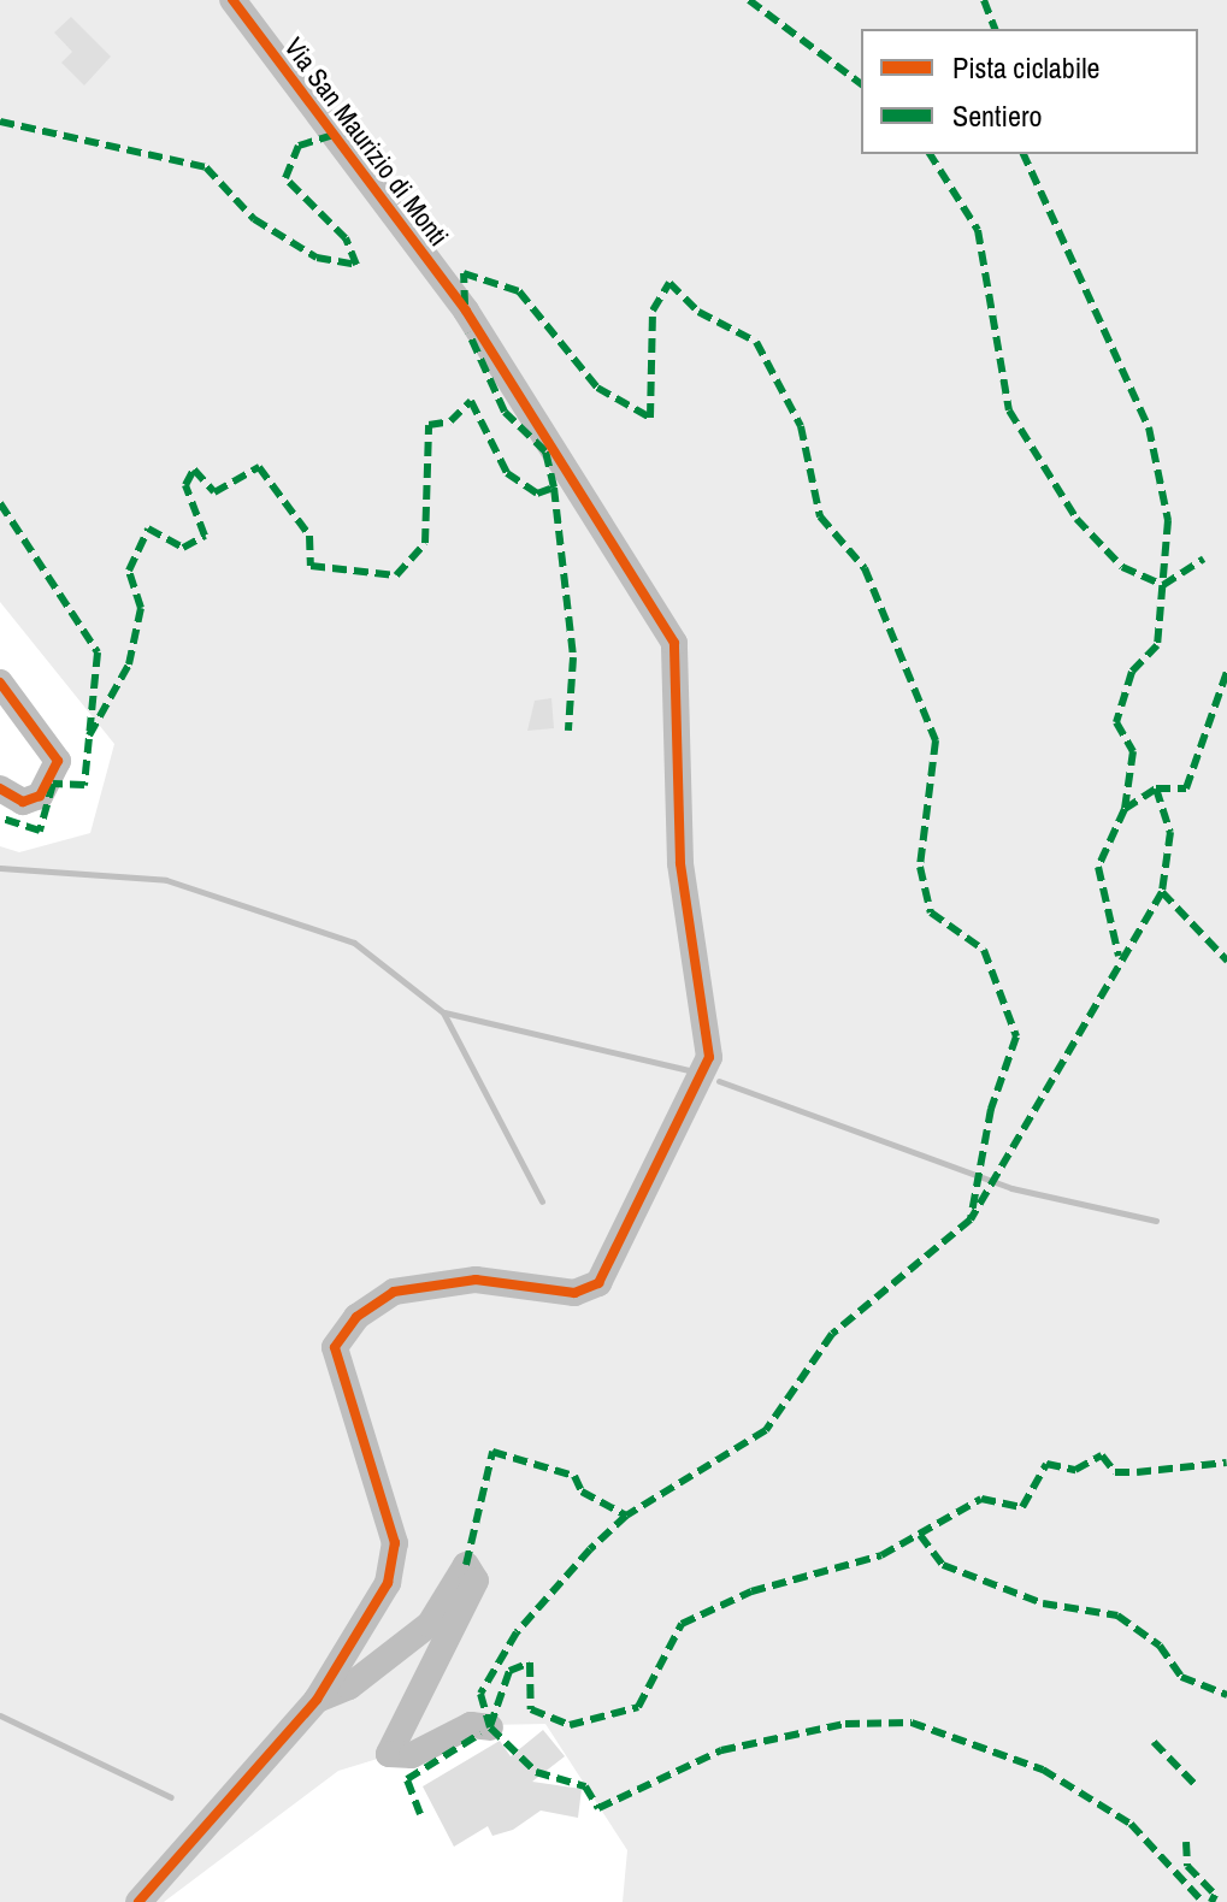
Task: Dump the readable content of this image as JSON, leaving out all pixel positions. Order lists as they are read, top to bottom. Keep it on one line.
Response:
{"streets":{"street":["Via San Maurizio di Monti"]},"legend":["Pista ciclabile","Sentiero"]}
